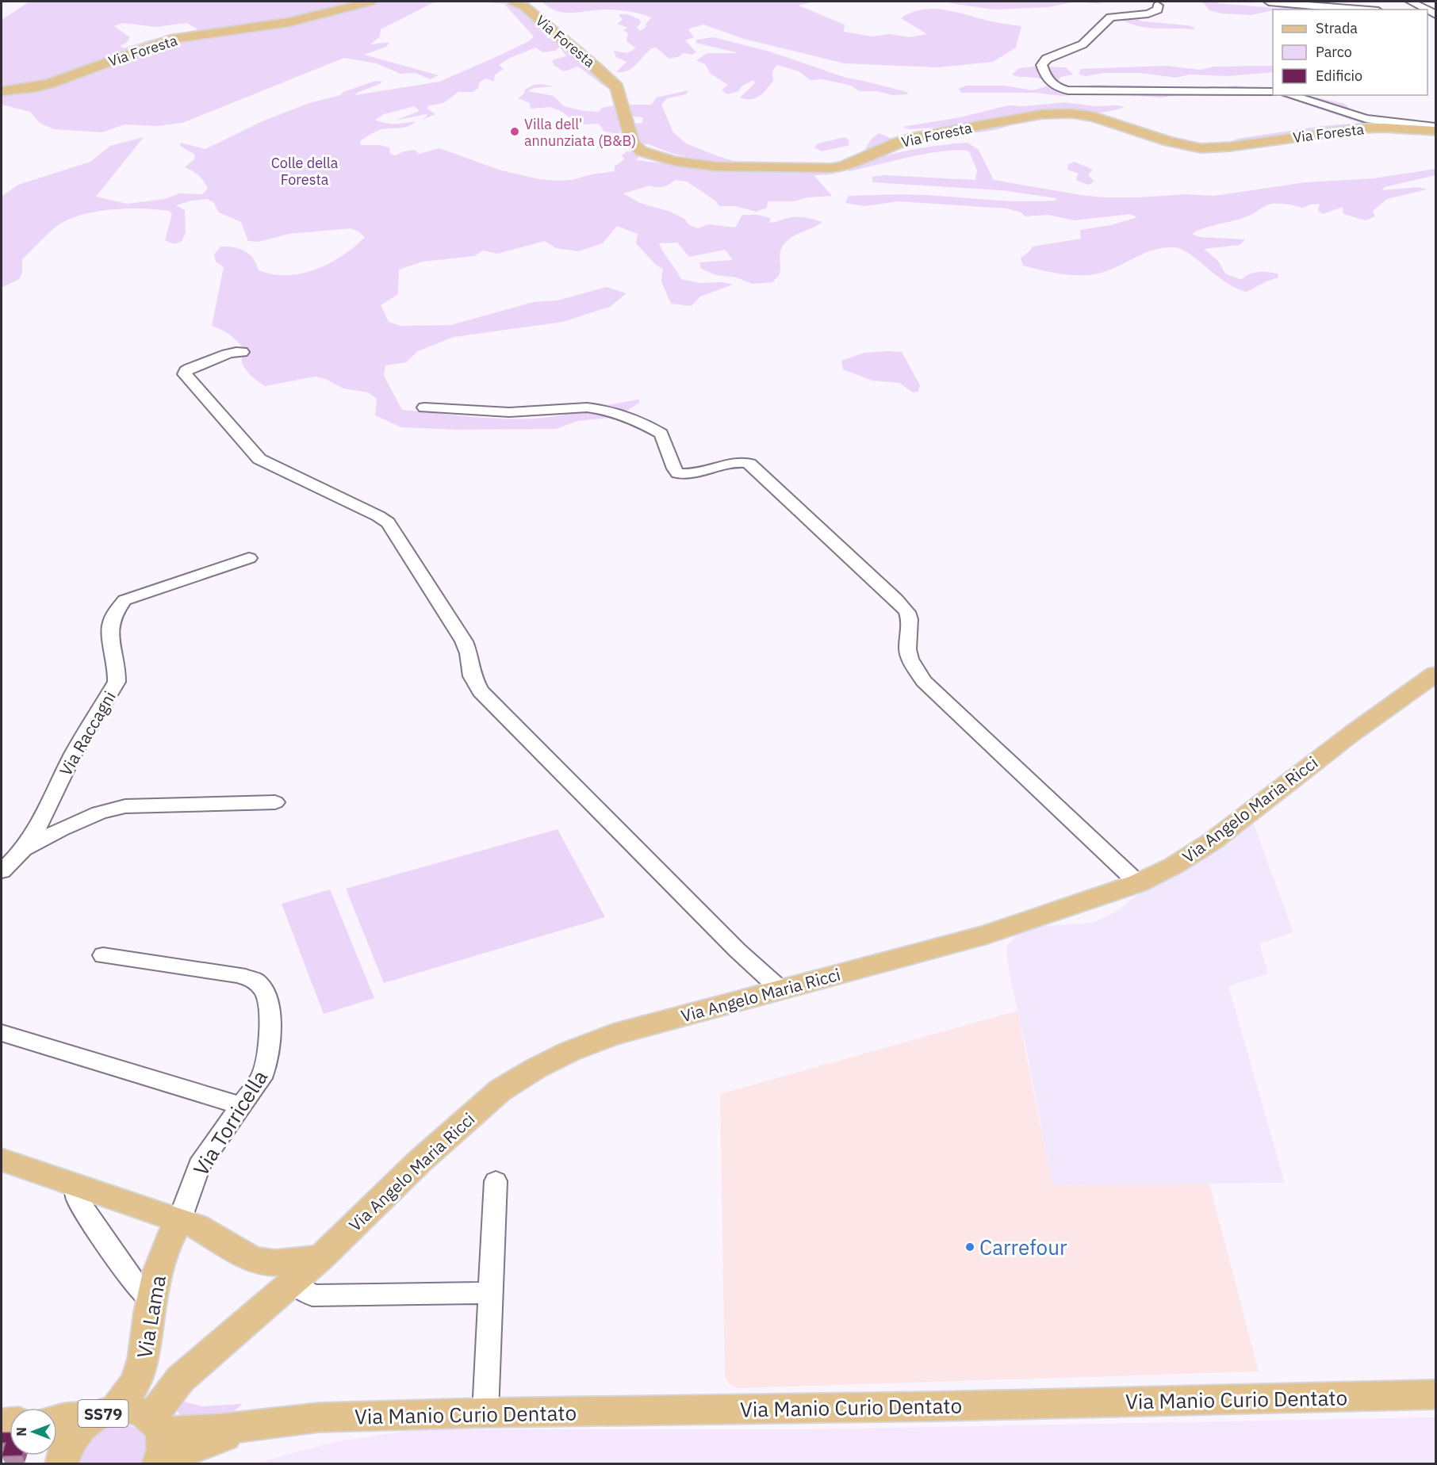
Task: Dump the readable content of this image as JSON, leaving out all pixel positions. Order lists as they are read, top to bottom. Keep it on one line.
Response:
{"streets":{"main road":["Via Foresta","Via Angelo Maria Ricci","Via Lama","Via Manio Curio Dentato","SS79"],"street":["Via Raccagni","Via Torricella"]},"crossings":[["Via Angelo Maria Ricci","Via Manio Curio Dentato"],["Via Angelo Maria Ricci","SS79"],["Via Torricella","Via Lama"],["Via Lama","SS79"],["Via Manio Curio Dentato","SS79"]],"parks":["Colle della Foresta"],"places":["Villa dell' annunziata (B&B)","Carrefour"],"legend":["Strada","Parco","Edificio"],"north":"left"}
